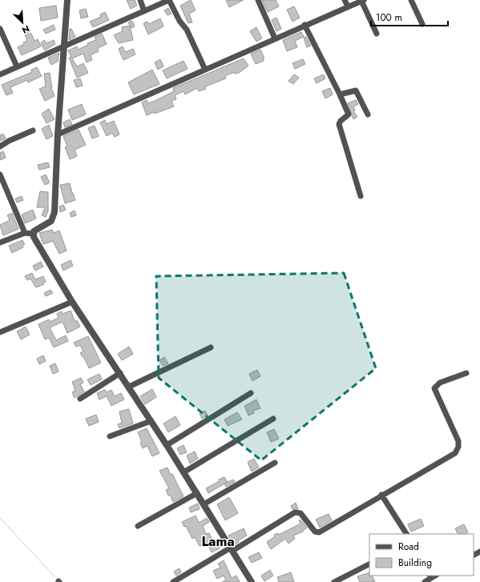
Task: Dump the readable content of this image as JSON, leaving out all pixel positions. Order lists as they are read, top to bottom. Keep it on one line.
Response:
{"districts":["Lama"],"legend":["Road","Building"],"scale_bar":"100 m","north":"bottom right"}
